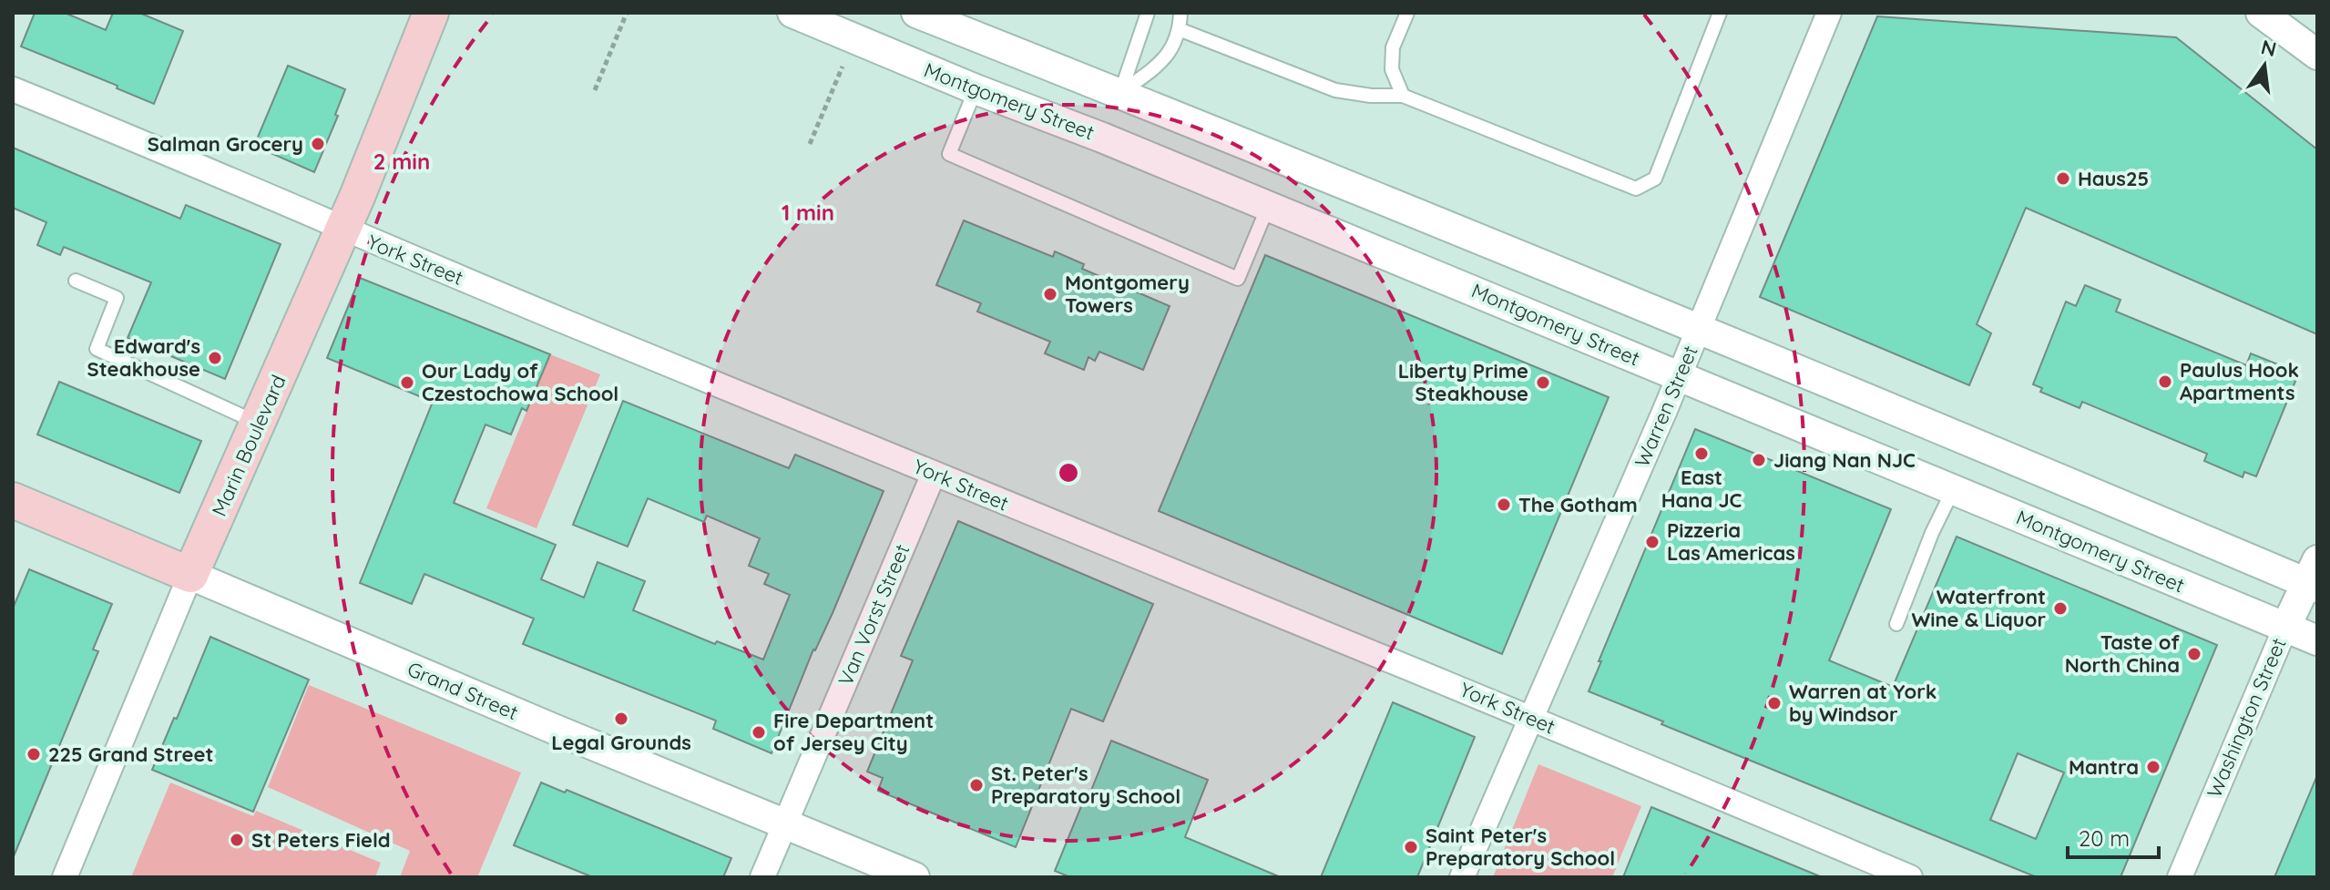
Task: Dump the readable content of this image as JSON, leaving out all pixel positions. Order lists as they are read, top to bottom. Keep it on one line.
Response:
{"streets":{"main road":["Marin Boulevard","Grand Street"],"street":["Montgomery Street","York Street","Warren Street","Van Vorst Street","Washington Street"]},"crossings":[["Montgomery Street","Warren Street"],["Montgomery Street","Washington Street"],["York Street","Warren Street"],["York Street","Marin Boulevard"],["York Street","Van Vorst Street"],["Marin Boulevard","Grand Street"],["Van Vorst Street","Grand Street"]],"places":["Salman Grocery","Haus25","Montgomery Towers","Edward's Steakhouse","Paulus Hook Apartments","Our Lady of Czestochowa School","Liberty Prime Steakhouse","East Hana JC","Jiang Nan NJC","The Gotham","Pizzeria Las Americas","Waterfront Wine & Liquor","Taste of North China","Warren at York by Windsor","Legal Grounds","Fire Department of Jersey City","225 Grand Street","Mantra","St. Peter's Preparatory School","St Peters Field","Saint Peter's Preparatory School"],"scale_bar":"20 m","north":"top","rings":["2 min","1 min"]}
